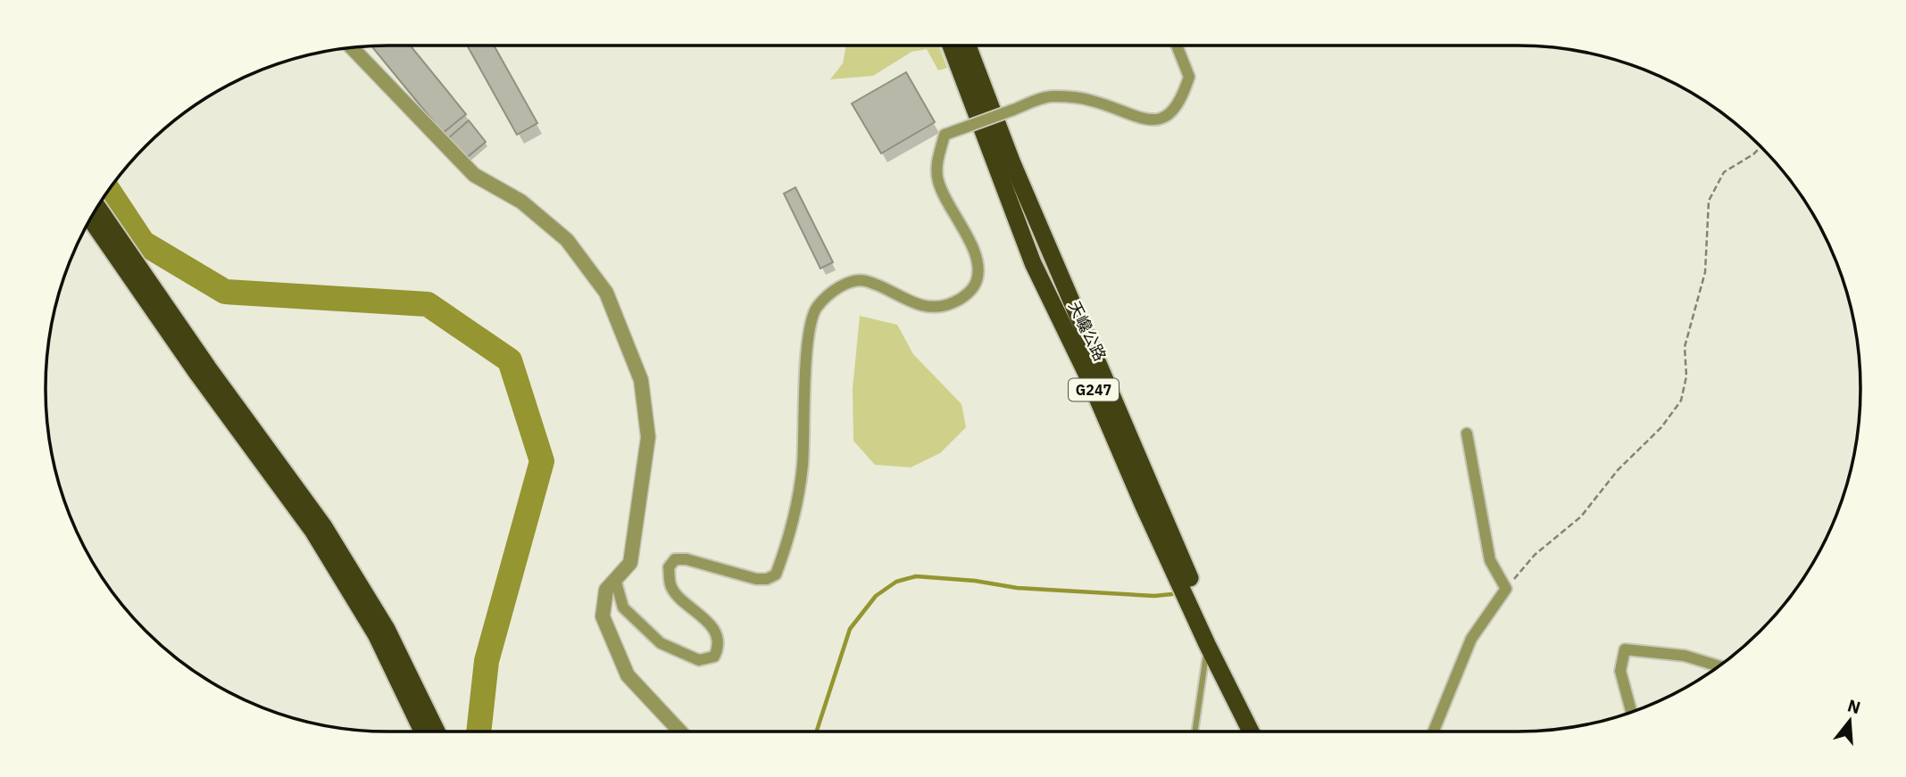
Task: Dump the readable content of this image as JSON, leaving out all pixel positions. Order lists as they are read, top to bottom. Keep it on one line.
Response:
{"streets":{"highway":["天巉公路","G247"]},"north":"top"}
